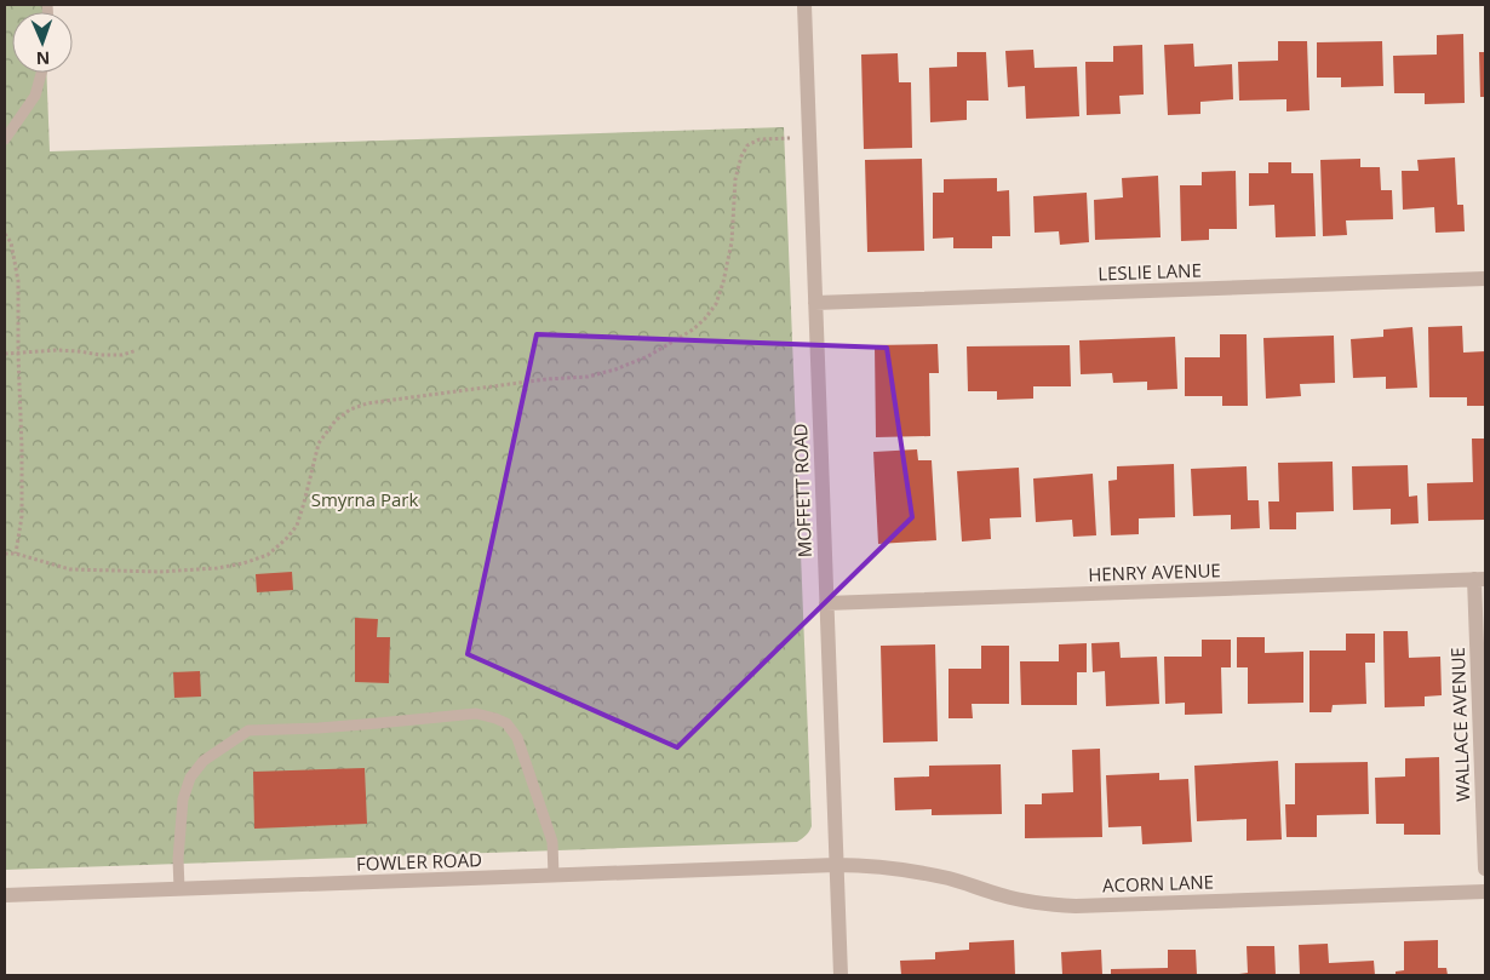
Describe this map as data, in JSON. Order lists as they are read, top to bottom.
{
  "streets": {
    "street": [
      "LESLIE LANE",
      "MOFFETT ROAD",
      "HENRY AVENUE",
      "WALLACE AVENUE",
      "FOWLER ROAD",
      "ACORN LANE"
    ]
  },
  "crossings": [
    ["LESLIE LANE", "MOFFETT ROAD"],
    ["MOFFETT ROAD", "HENRY AVENUE"],
    ["MOFFETT ROAD", "FOWLER ROAD"],
    ["MOFFETT ROAD", "ACORN LANE"],
    ["HENRY AVENUE", "WALLACE AVENUE"],
    ["FOWLER ROAD", "ACORN LANE"]
  ],
  "parks": ["Smyrna Park"],
  "north": "bottom"
}
